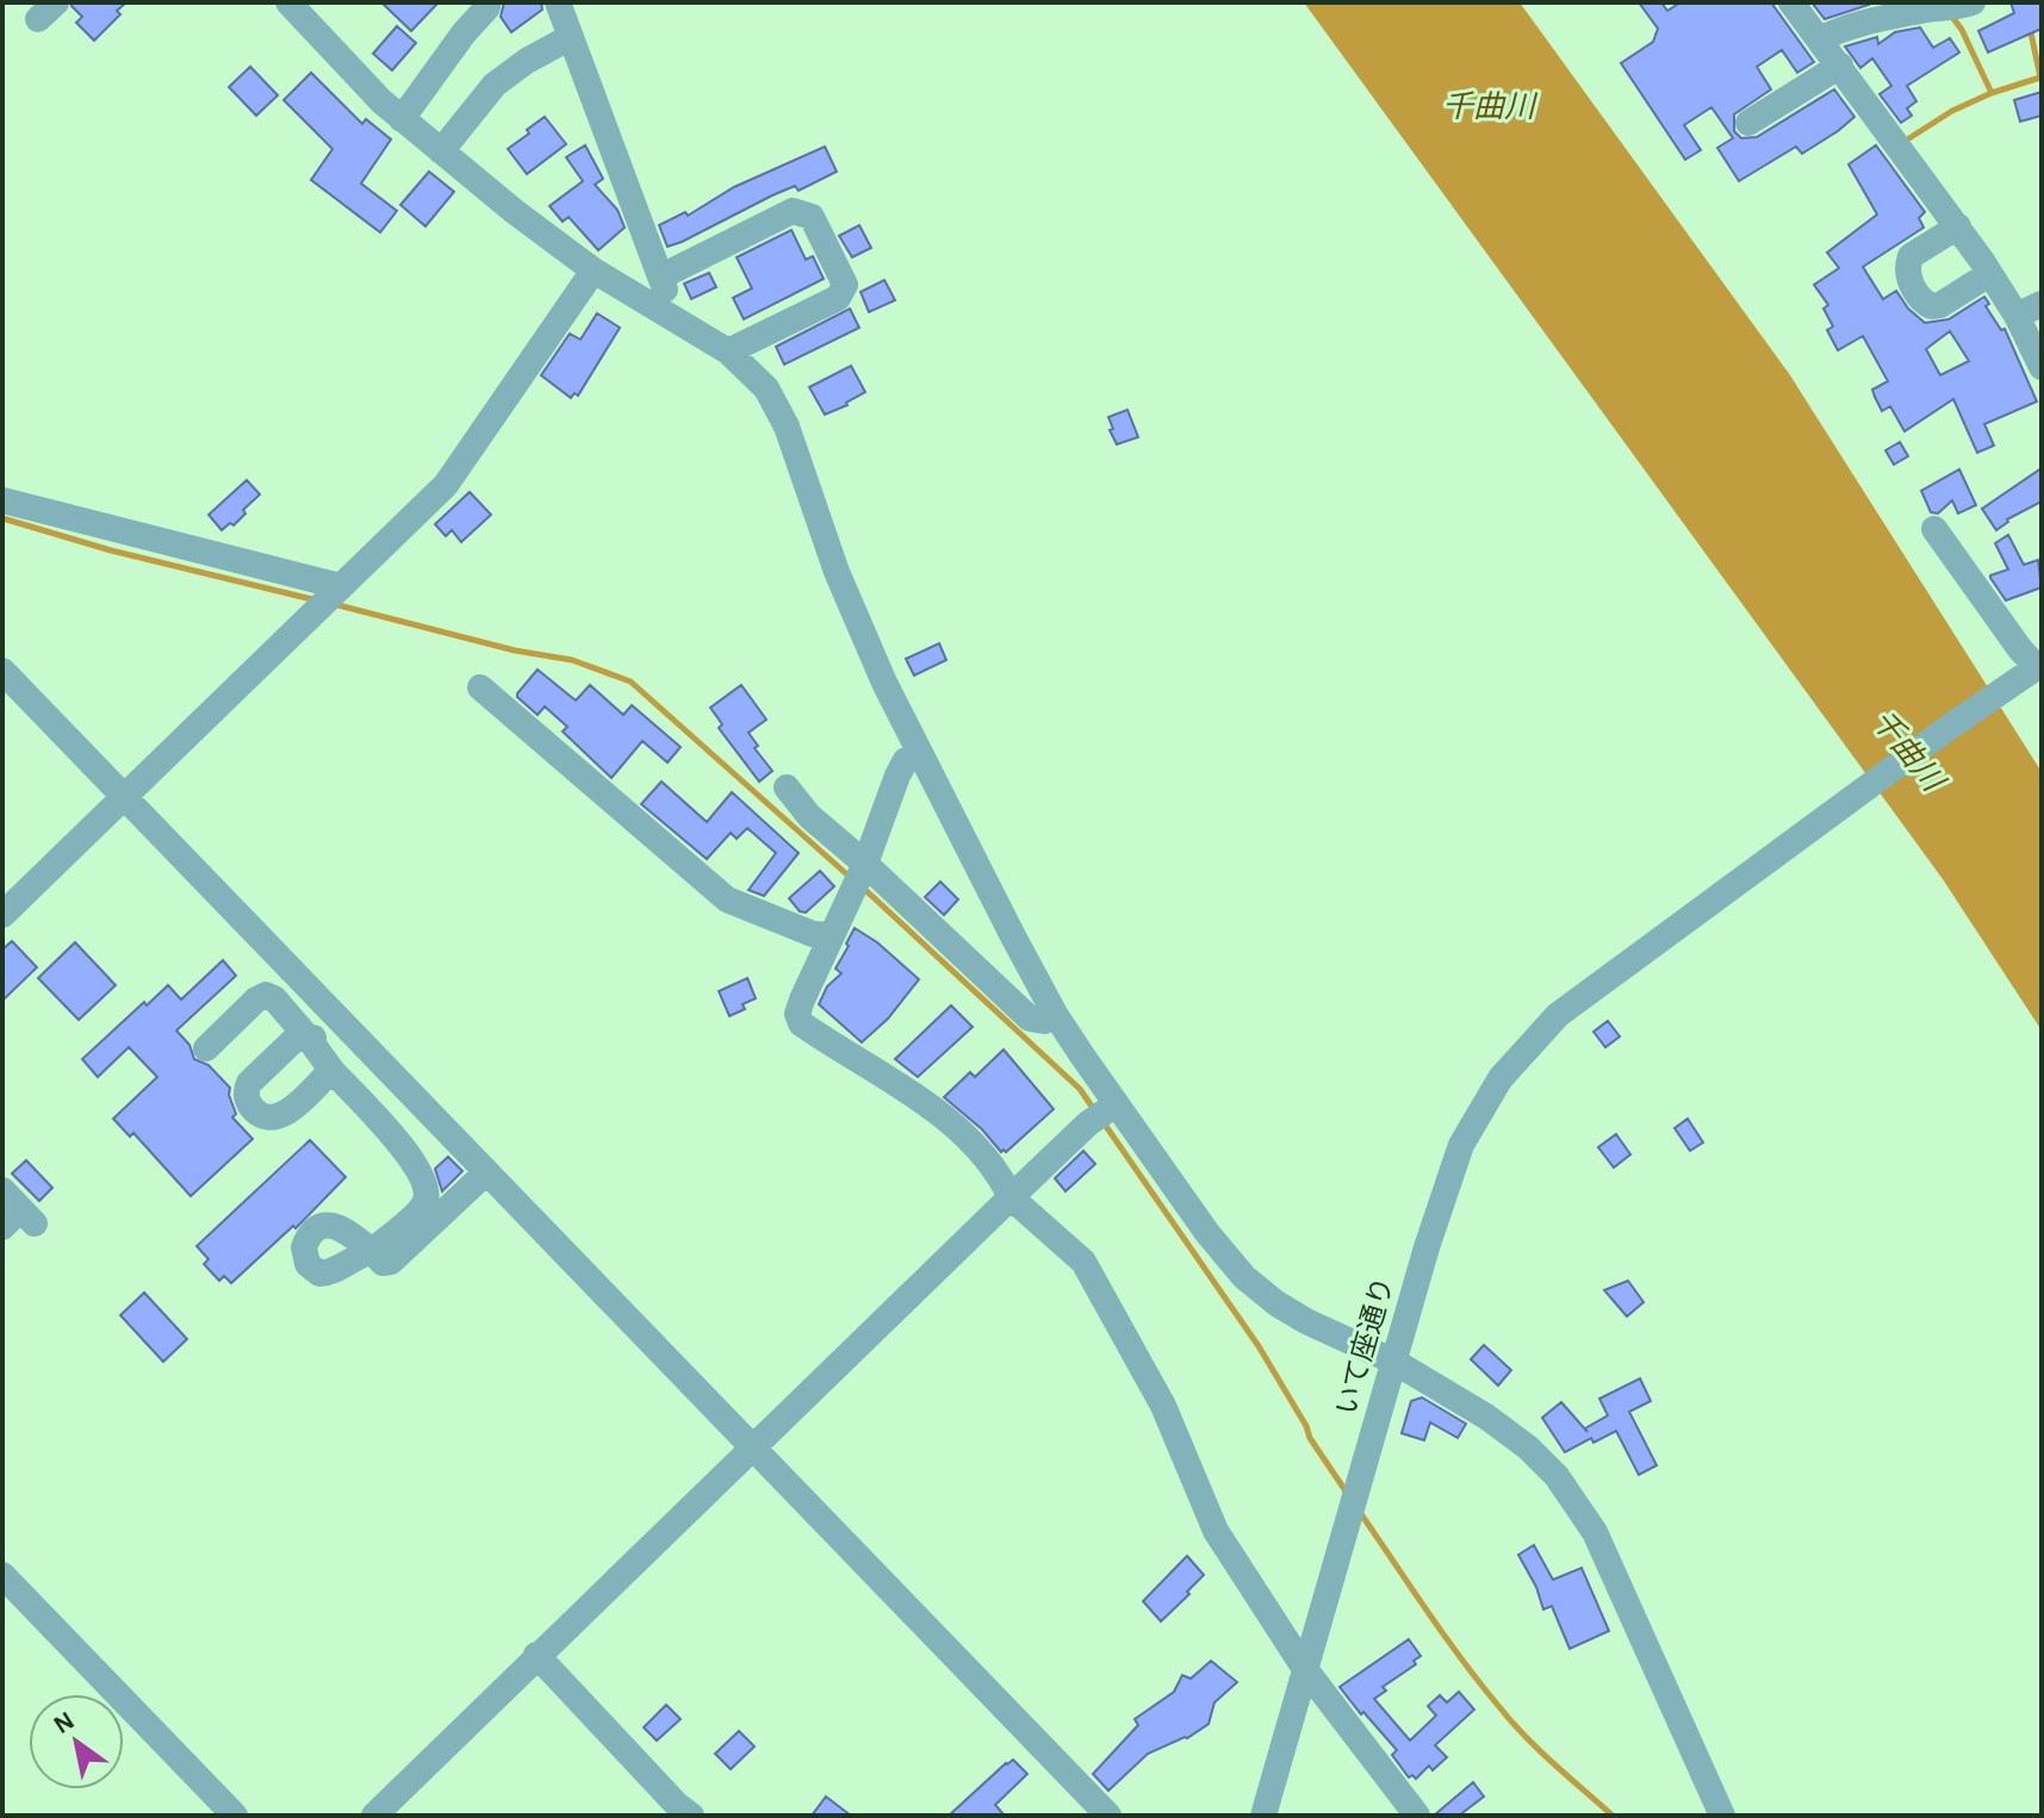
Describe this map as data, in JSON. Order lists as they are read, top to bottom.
{
  "streets": {
    "street": ["いて座通り"]
  },
  "water": ["千曲川"],
  "north": "top left"
}
